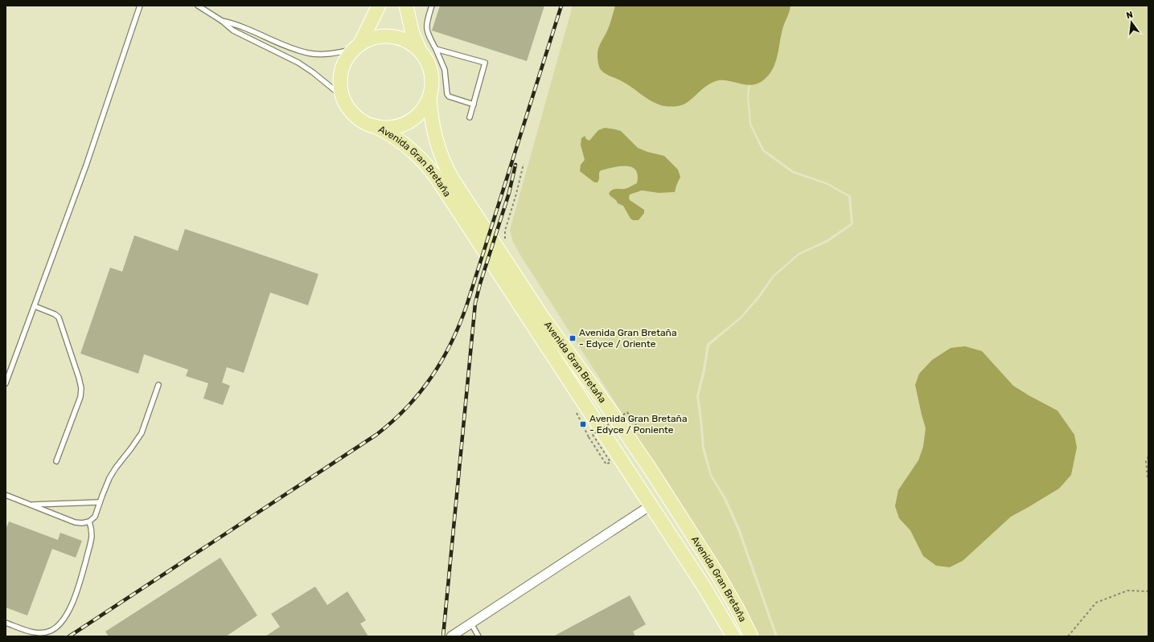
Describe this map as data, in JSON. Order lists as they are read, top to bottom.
{
  "streets": {
    "main road": ["Avenida Gran Bretaña"]
  },
  "places": {
    "transit": ["Avenida Gran Bretaña - Edyce / Oriente", "Avenida Gran Bretaña - Edyce / Poniente"]
  },
  "north": "top"
}
